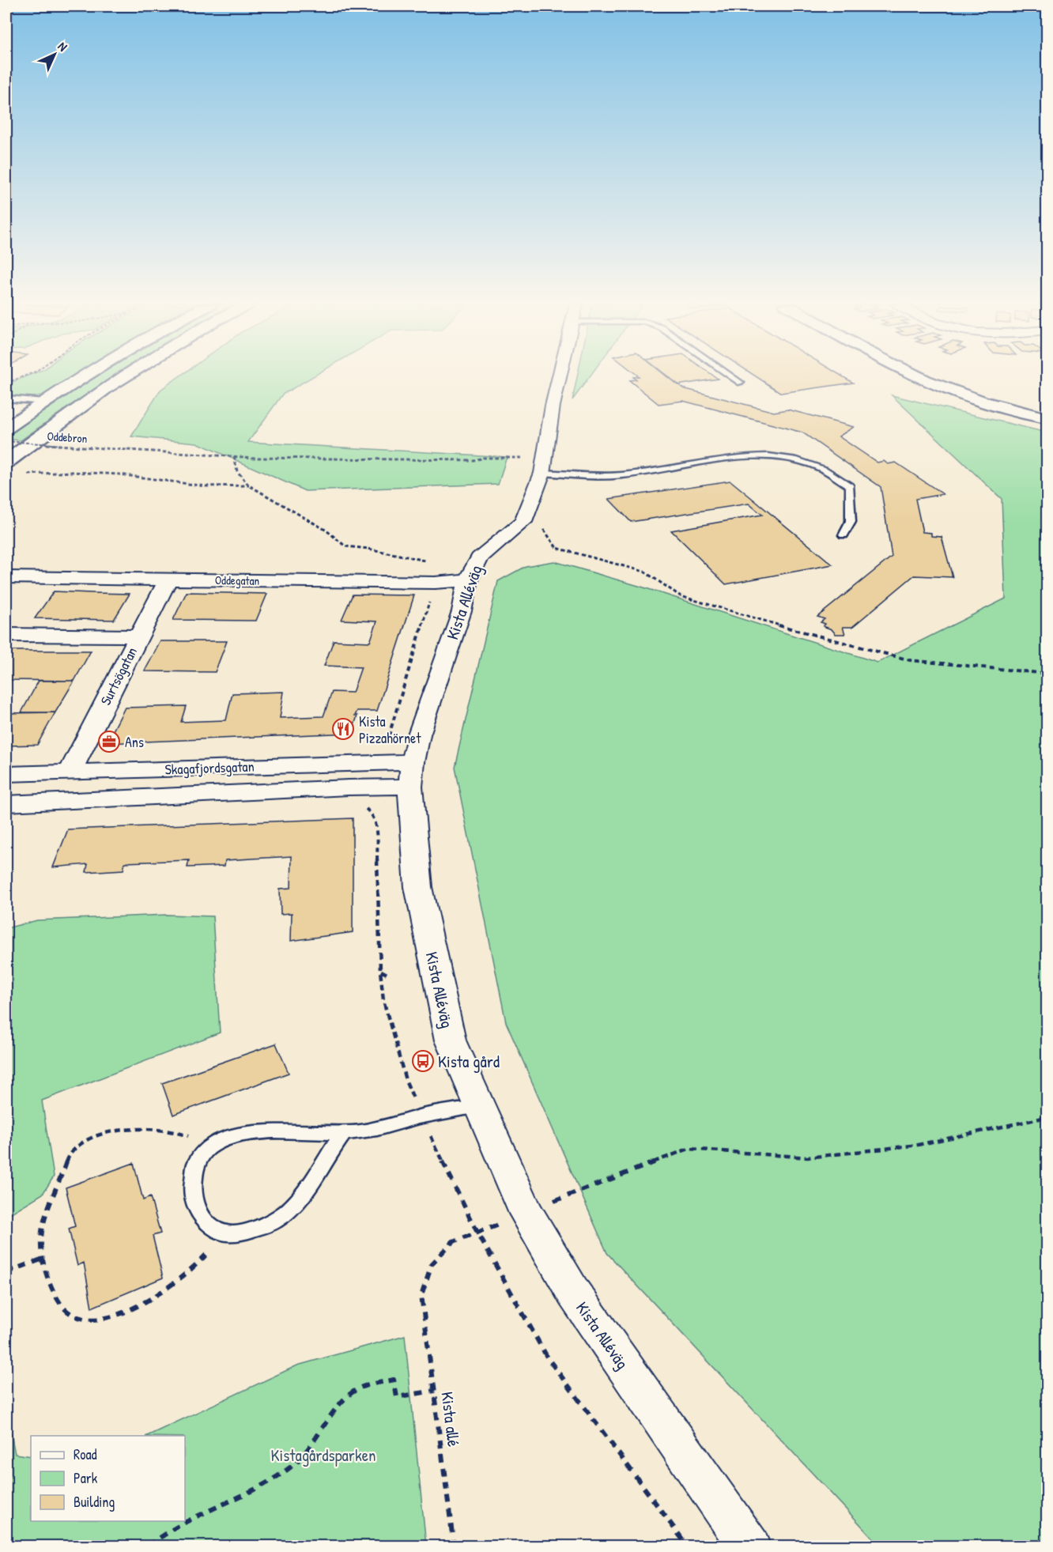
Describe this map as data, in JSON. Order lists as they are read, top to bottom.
{
  "streets": {
    "street": [
      "Oddegatan",
      "Kista Alléväg",
      "Surtsögatan",
      "Skagafjordsgatan"
    ],
    "path": ["Oddebron", "Kista allé"]
  },
  "crossings": [
    ["Oddebron", "Kista Alléväg"],
    ["Oddegatan", "Kista Alléväg"],
    ["Oddegatan", "Surtsögatan"],
    ["Kista Alléväg", "Skagafjordsgatan"],
    ["Surtsögatan", "Skagafjordsgatan"]
  ],
  "parks": ["Kistagårdsparken"],
  "places": {
    "restaurant": ["Kista Pizzahörnet"],
    "office": ["Ans"],
    "bus stop": ["Kista gård"]
  },
  "legend": ["Road", "Park", "Building"],
  "north": "top right"
}
